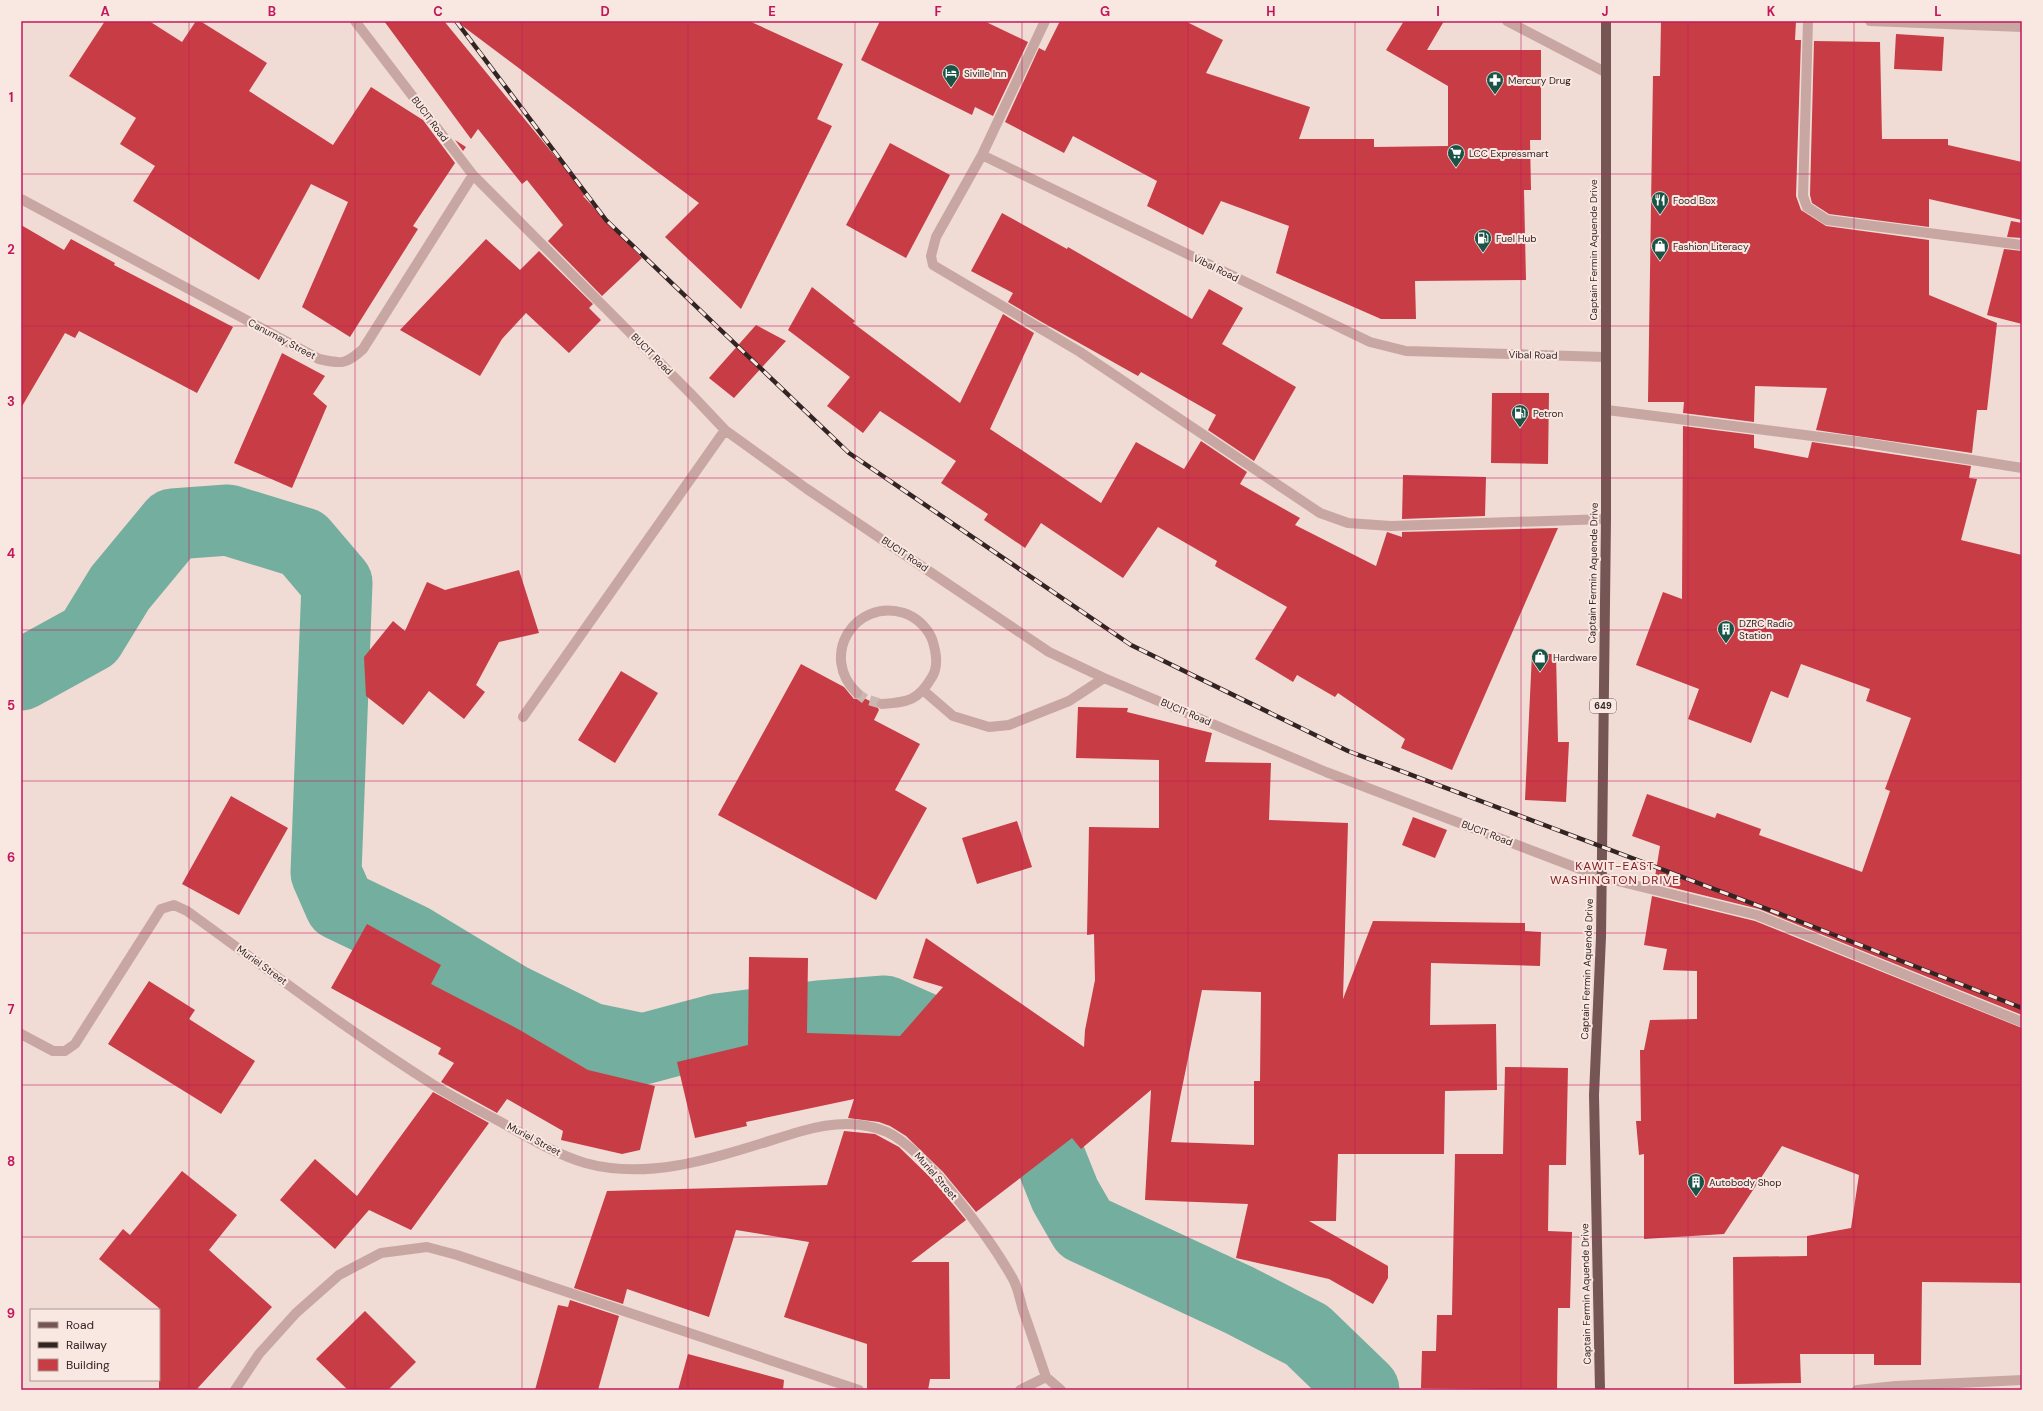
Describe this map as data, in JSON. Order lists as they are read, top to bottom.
{
  "streets": {
    "main road": ["Captain Fermin Aquende Drive", "649"],
    "street": [
      "BUCIT Road",
      "Vibal Road",
      "Canumay Street",
      "Muriel Street"
    ]
  },
  "crossings": [
    ["BUCIT Road", "Captain Fermin Aquende Drive"],
    ["BUCIT Road", "Canumay Street"],
    ["Captain Fermin Aquende Drive", "Vibal Road"]
  ],
  "districts": ["KAWIT-EAST WASHINGTON DRIVE"],
  "places": {
    "hotel": ["Siville Inn"],
    "pharmacy": ["Mercury Drug"],
    "supermarket": ["LCC Expressmart"],
    "restaurant": ["Food Box"],
    "fuel station": ["Fuel Hub", "Petron"],
    "shop": ["Fashion Literacy", "Hardware"],
    "building": ["DZRC Radio Station", "Autobody Shop"]
  },
  "legend": ["Road", "Railway", "Building"],
  "grid": {
    "columns": [
      "A",
      "B",
      "C",
      "D",
      "E",
      "F",
      "G",
      "H",
      "I",
      "J",
      "K",
      "L"
    ],
    "rows": [
      "1",
      "2",
      "3",
      "4",
      "5",
      "6",
      "7",
      "8",
      "9"
    ]
  }
}
